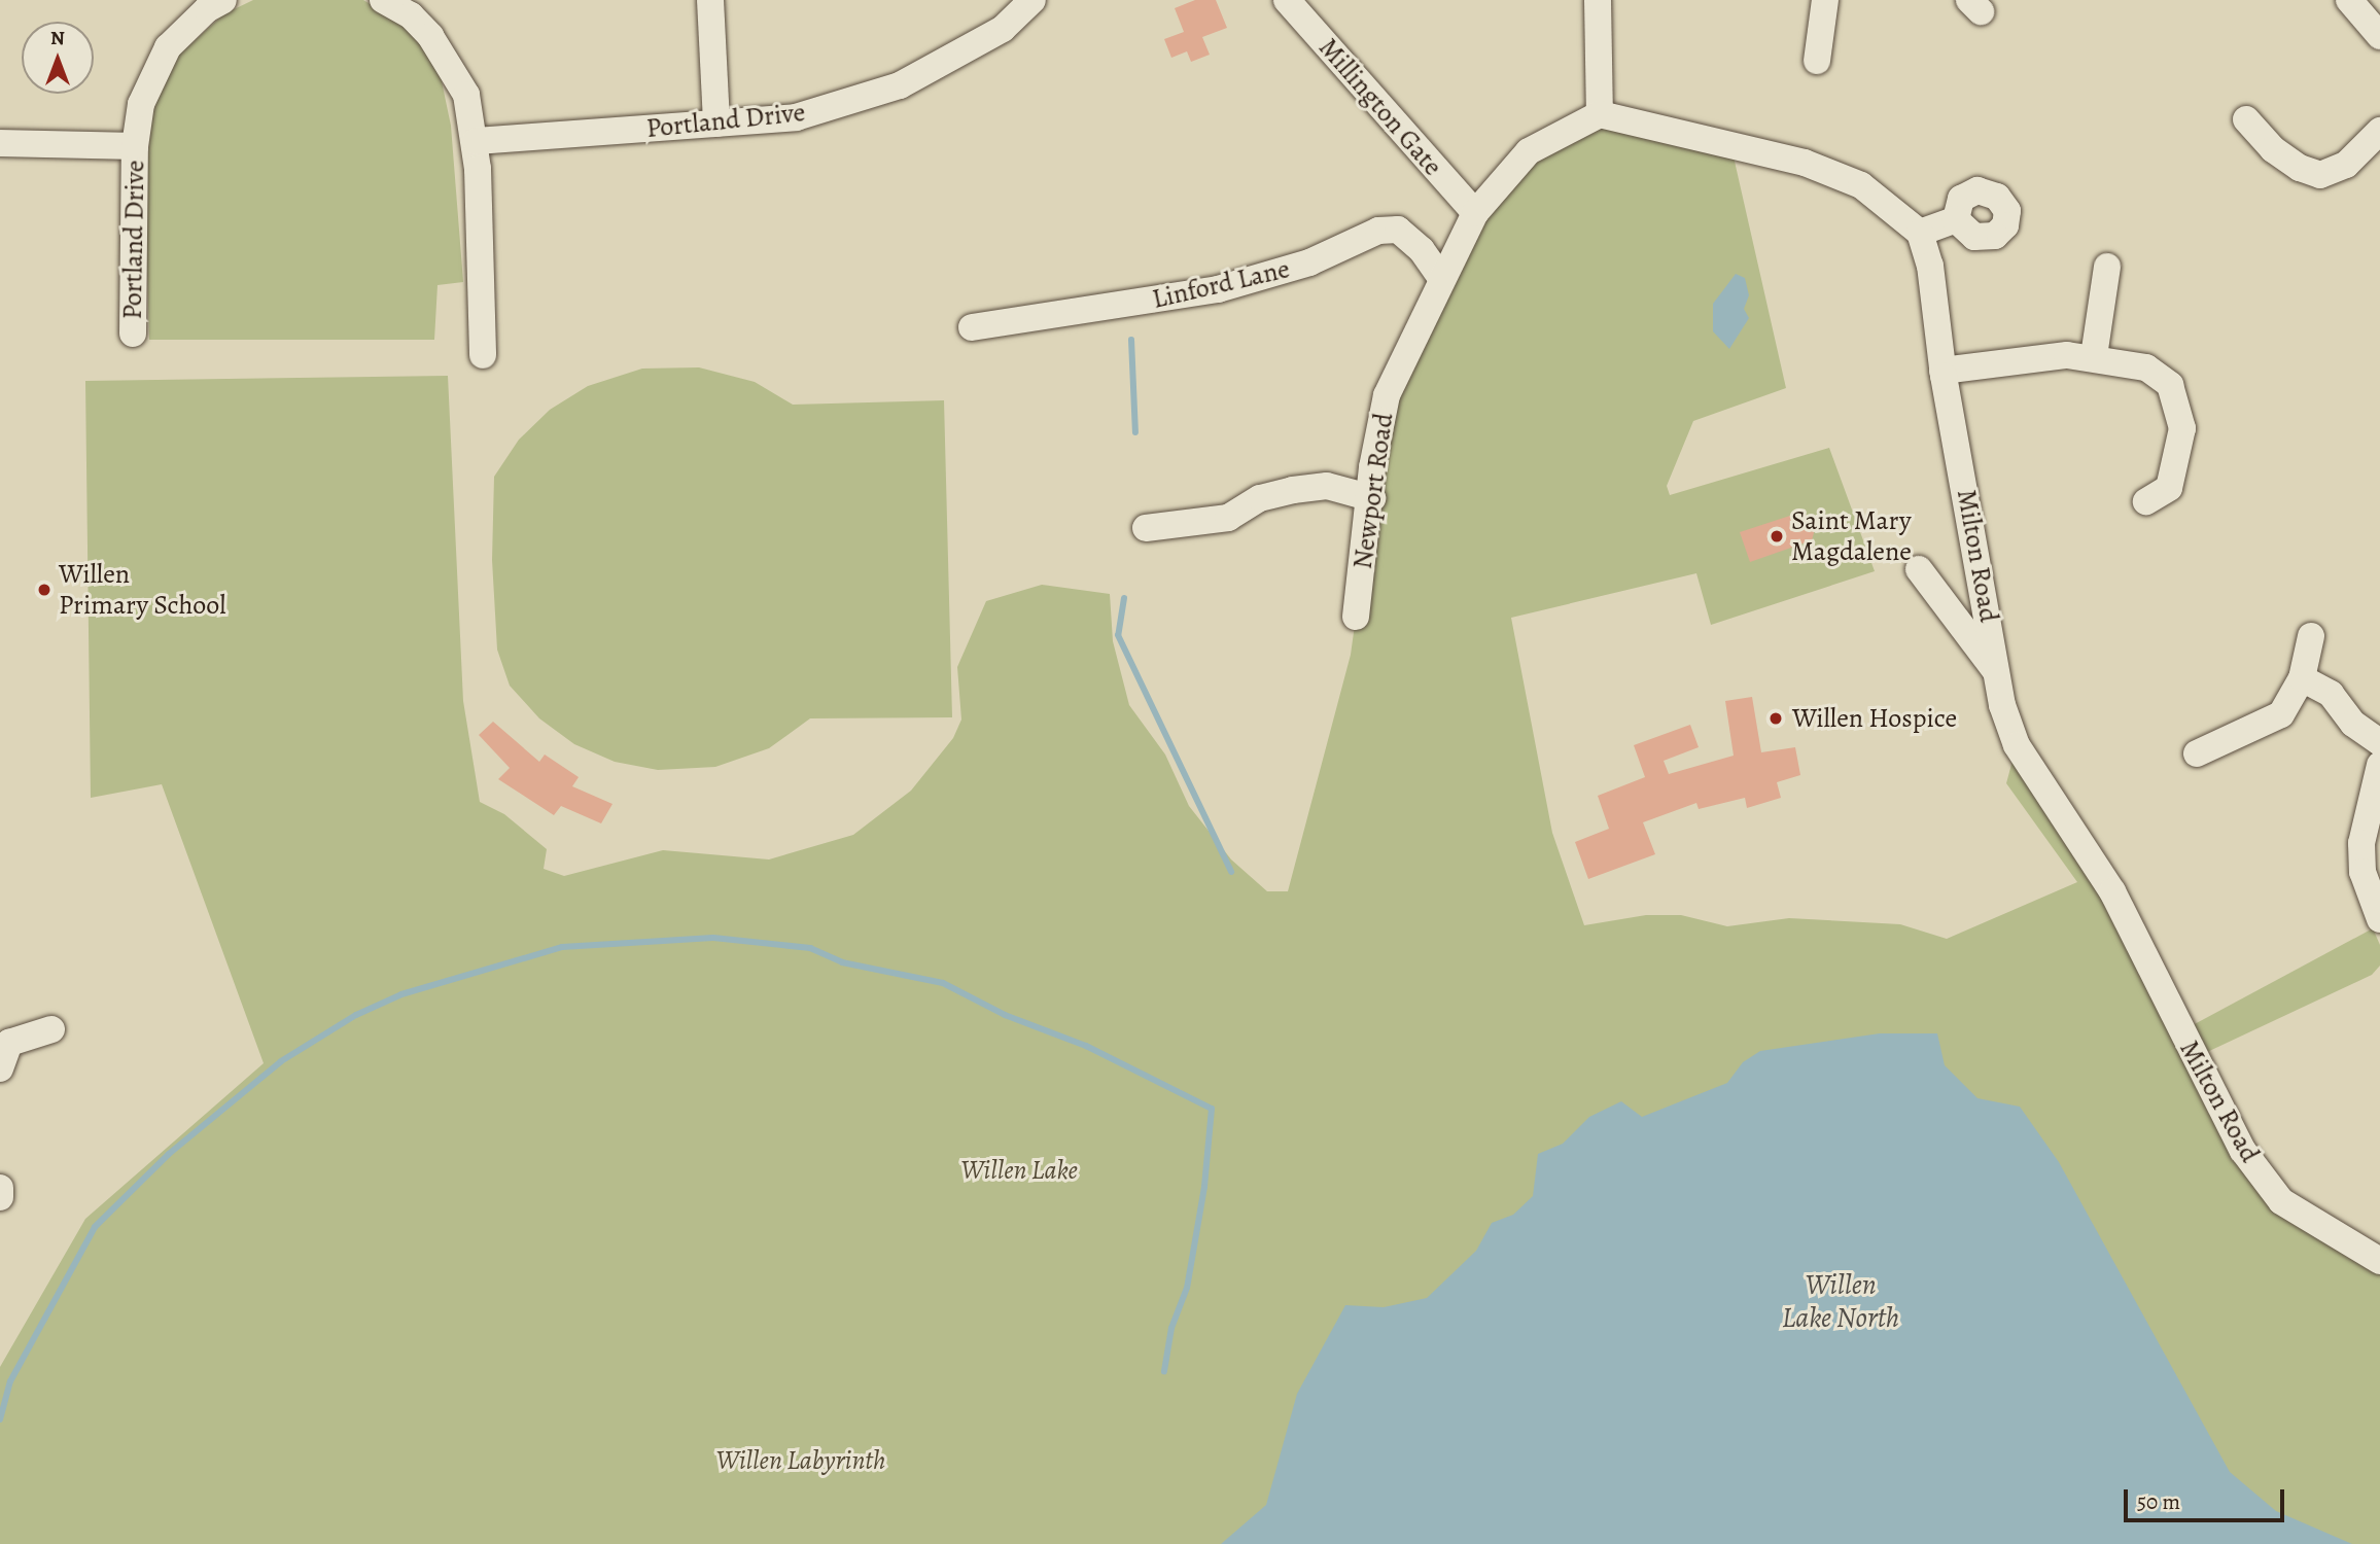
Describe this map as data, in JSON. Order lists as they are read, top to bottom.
{
  "streets": {
    "street": [
      "Millington Gate",
      "Portland Drive",
      "Linford Lane",
      "Newport Road",
      "Milton Road"
    ]
  },
  "crossings": [
    ["Millington Gate", "Newport Road"],
    ["Linford Lane", "Newport Road"]
  ],
  "water": ["Willen Lake North"],
  "parks": ["Willen Lake", "Willen Labyrinth"],
  "places": ["Saint Mary Magdalene", "Willen Primary School", "Willen Hospice"],
  "scale_bar": "50 m",
  "north": "top"
}
